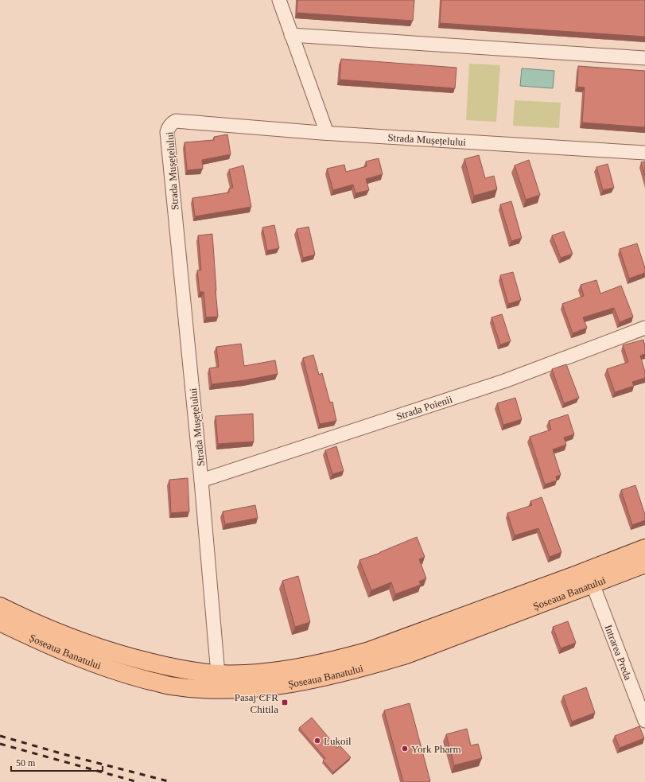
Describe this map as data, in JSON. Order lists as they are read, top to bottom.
{
  "streets": {
    "main road": ["Șoseaua Banatului"],
    "street": ["Strada Mușețelului", "Strada Poienii", "Intrarea Preda"]
  },
  "crossings": [
    ["Strada Mușețelului", "Strada Poienii"],
    ["Strada Mușețelului", "Șoseaua Banatului"],
    ["Șoseaua Banatului", "Intrarea Preda"]
  ],
  "places": {
    "transit": ["Pasaj CFR Chitila"],
    "other": ["Lukoil", "York Pharm"]
  },
  "scale_bar": "50 m"
}
